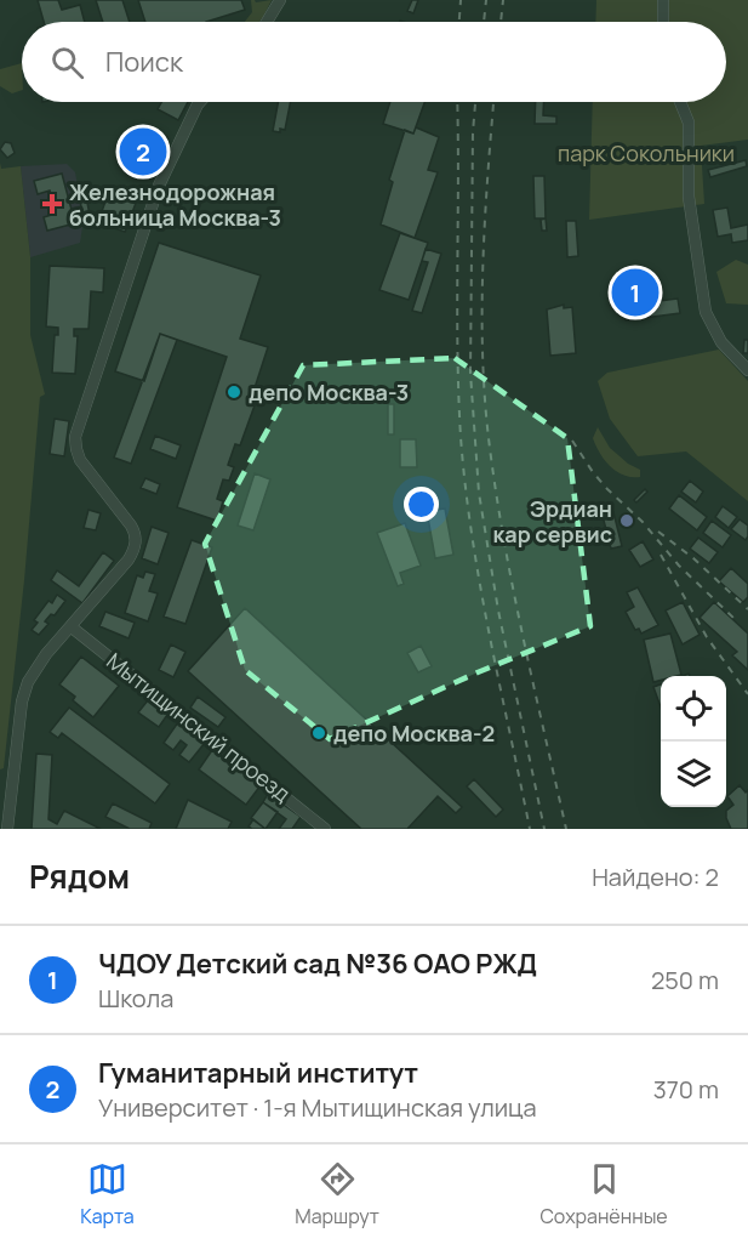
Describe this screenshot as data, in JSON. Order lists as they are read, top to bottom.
{
  "streets": {
    "street": ["Мытищинский проезд"]
  },
  "parks": ["парк Сокольники"],
  "places": {
    "health": ["Железнодорожная больница Москва-3"],
    "other": ["депо Москва-3", "Эрдиан кар сервис", "депо Москва-2"]
  },
  "page": {
    "search": "Поиск",
    "pins": ["2", "1"],
    "heading": ["Рядом", "Найдено: 2"],
    "list": [
      {
        "mark": "1",
        "name": "ЧДОУ Детский сад №36 ОАО РЖД",
        "note": "Школа",
        "value": "250 m"
      },
      {
        "mark": "2",
        "name": "Гуманитарный институт",
        "note": "Университет · 1-я Мытищинская улица",
        "value": "370 m"
      }
    ],
    "nav": ["Карта", "Маршрут", "Сохранённые"]
  }
}
